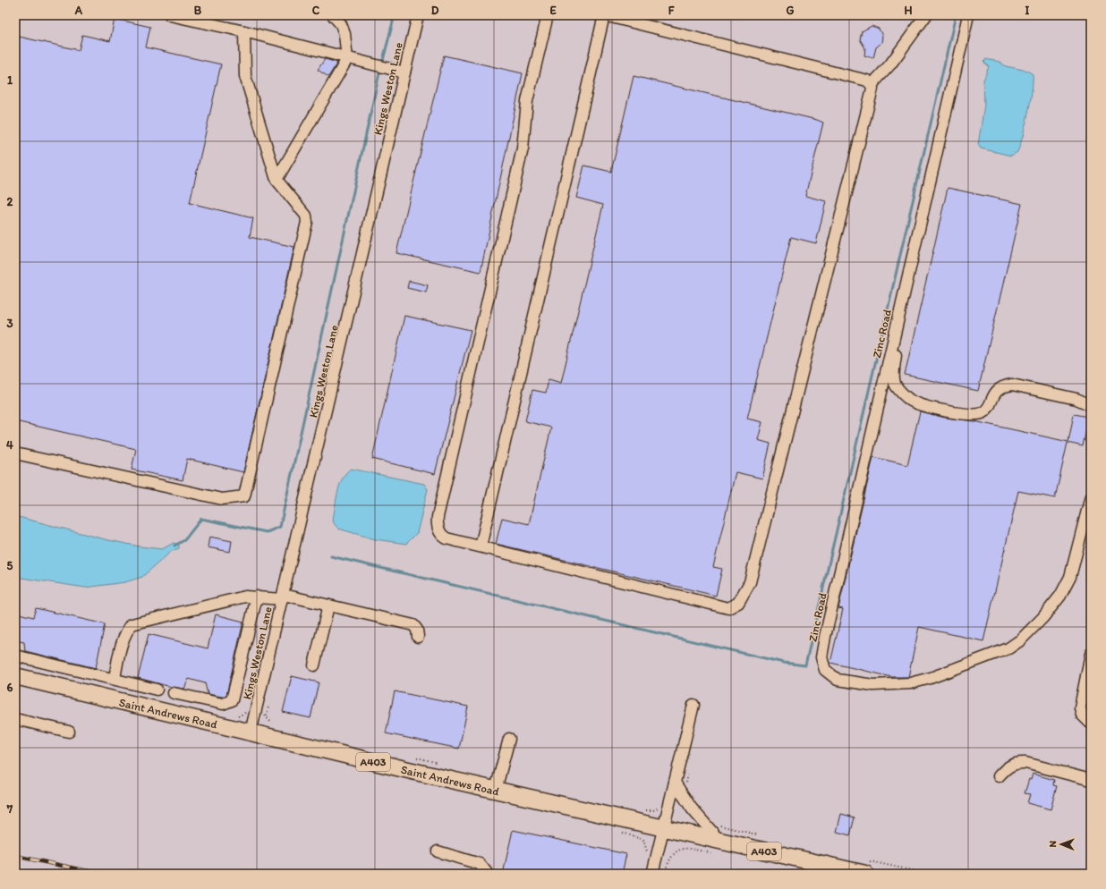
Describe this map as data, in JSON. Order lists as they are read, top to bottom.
{
  "streets": {
    "highway": ["Saint Andrews Road", "A403"],
    "street": ["Kings Weston Lane", "Zinc Road"]
  },
  "crossings": [
    ["Kings Weston Lane", "Saint Andrews Road"]
  ],
  "north": "left",
  "grid": {
    "columns": [
      "A",
      "B",
      "C",
      "D",
      "E",
      "F",
      "G",
      "H",
      "I"
    ],
    "rows": [
      "1",
      "2",
      "3",
      "4",
      "5",
      "6",
      "7"
    ]
  }
}
